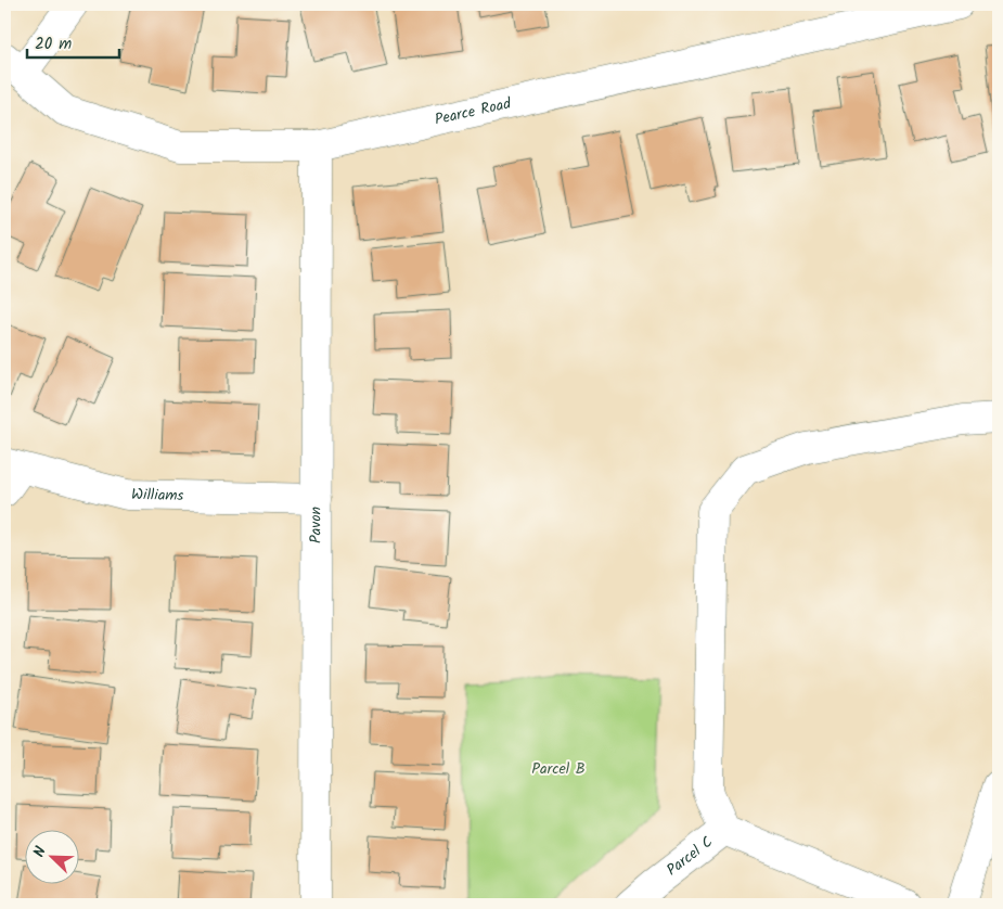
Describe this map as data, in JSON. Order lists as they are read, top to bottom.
{
  "streets": {
    "street": [
      "Pearce Road",
      "Williams",
      "Pavon",
      "Parcel C"
    ]
  },
  "crossings": [
    ["Pearce Road", "Pavon"],
    ["Williams", "Pavon"]
  ],
  "parks": ["Parcel B"],
  "scale_bar": "20 m",
  "north": "top left"
}
